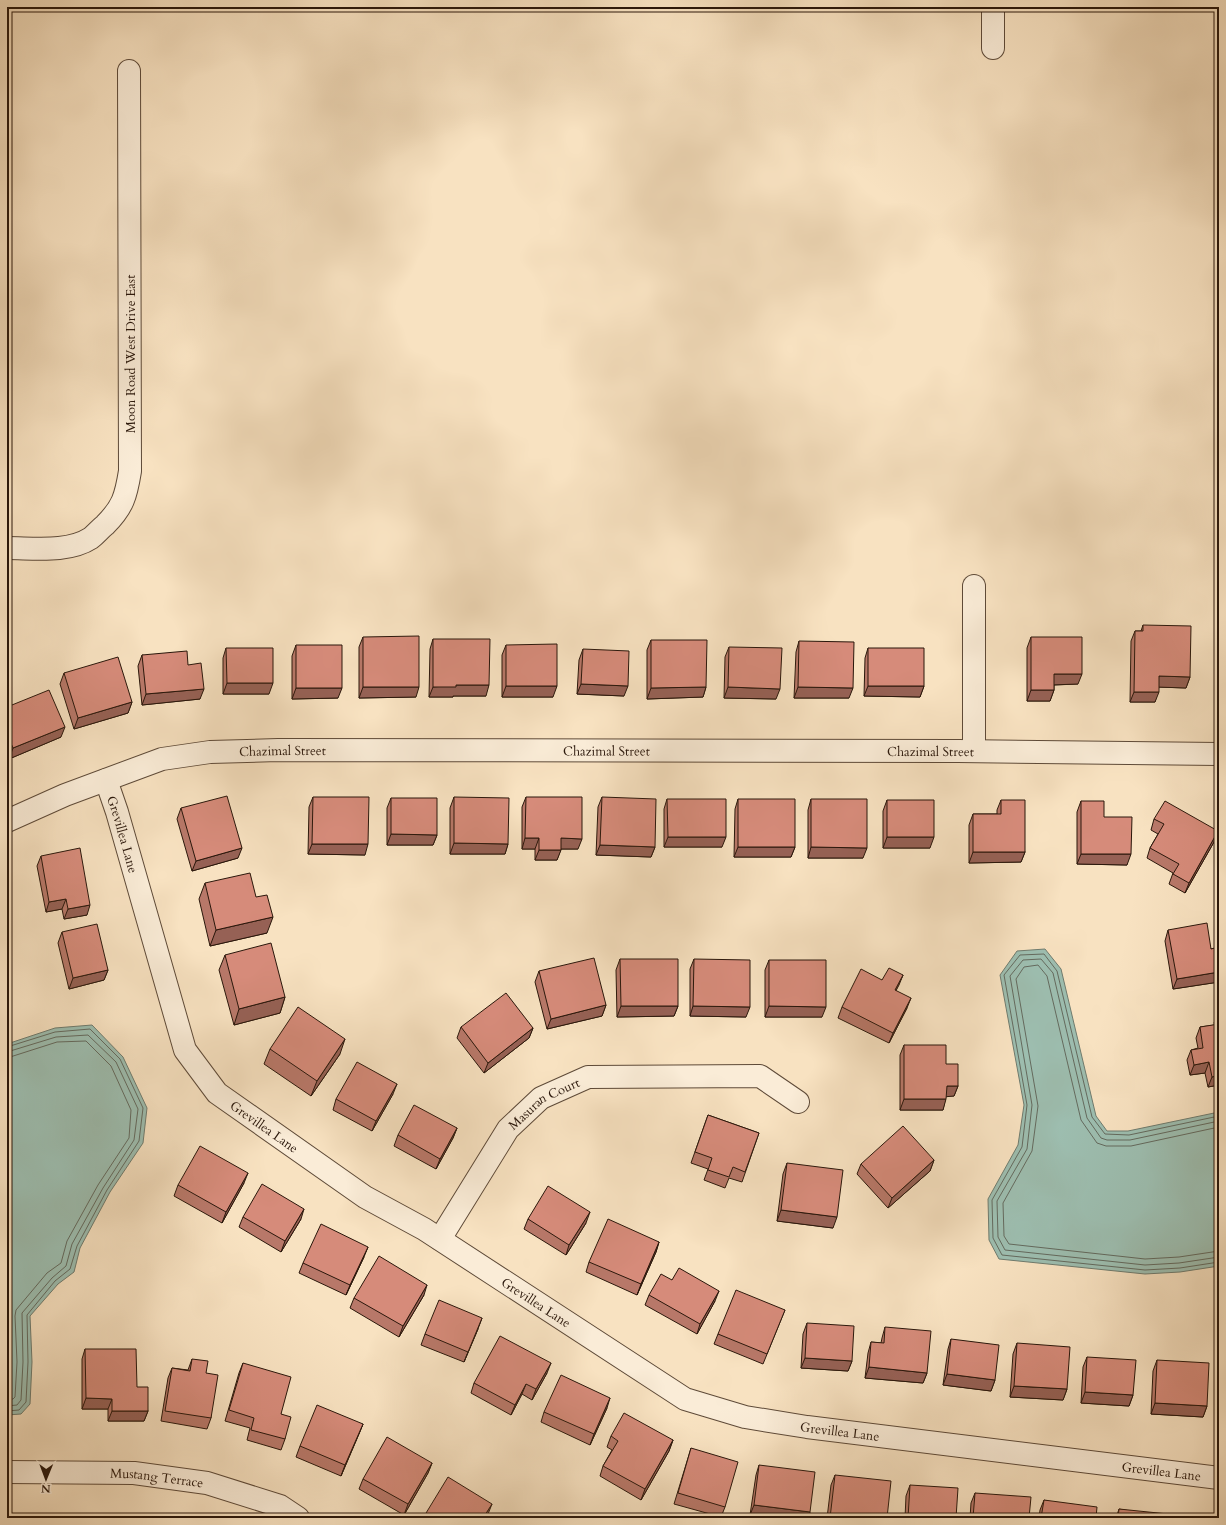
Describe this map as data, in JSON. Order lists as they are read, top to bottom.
{
  "streets": {
    "street": [
      "Moon Road West Drive East",
      "Chazimal Street",
      "Grevillea Lane",
      "Masuran Court",
      "Mustang Terrace"
    ]
  },
  "crossings": [
    ["Chazimal Street", "Grevillea Lane"],
    ["Grevillea Lane", "Masuran Court"]
  ],
  "north": "bottom"
}
